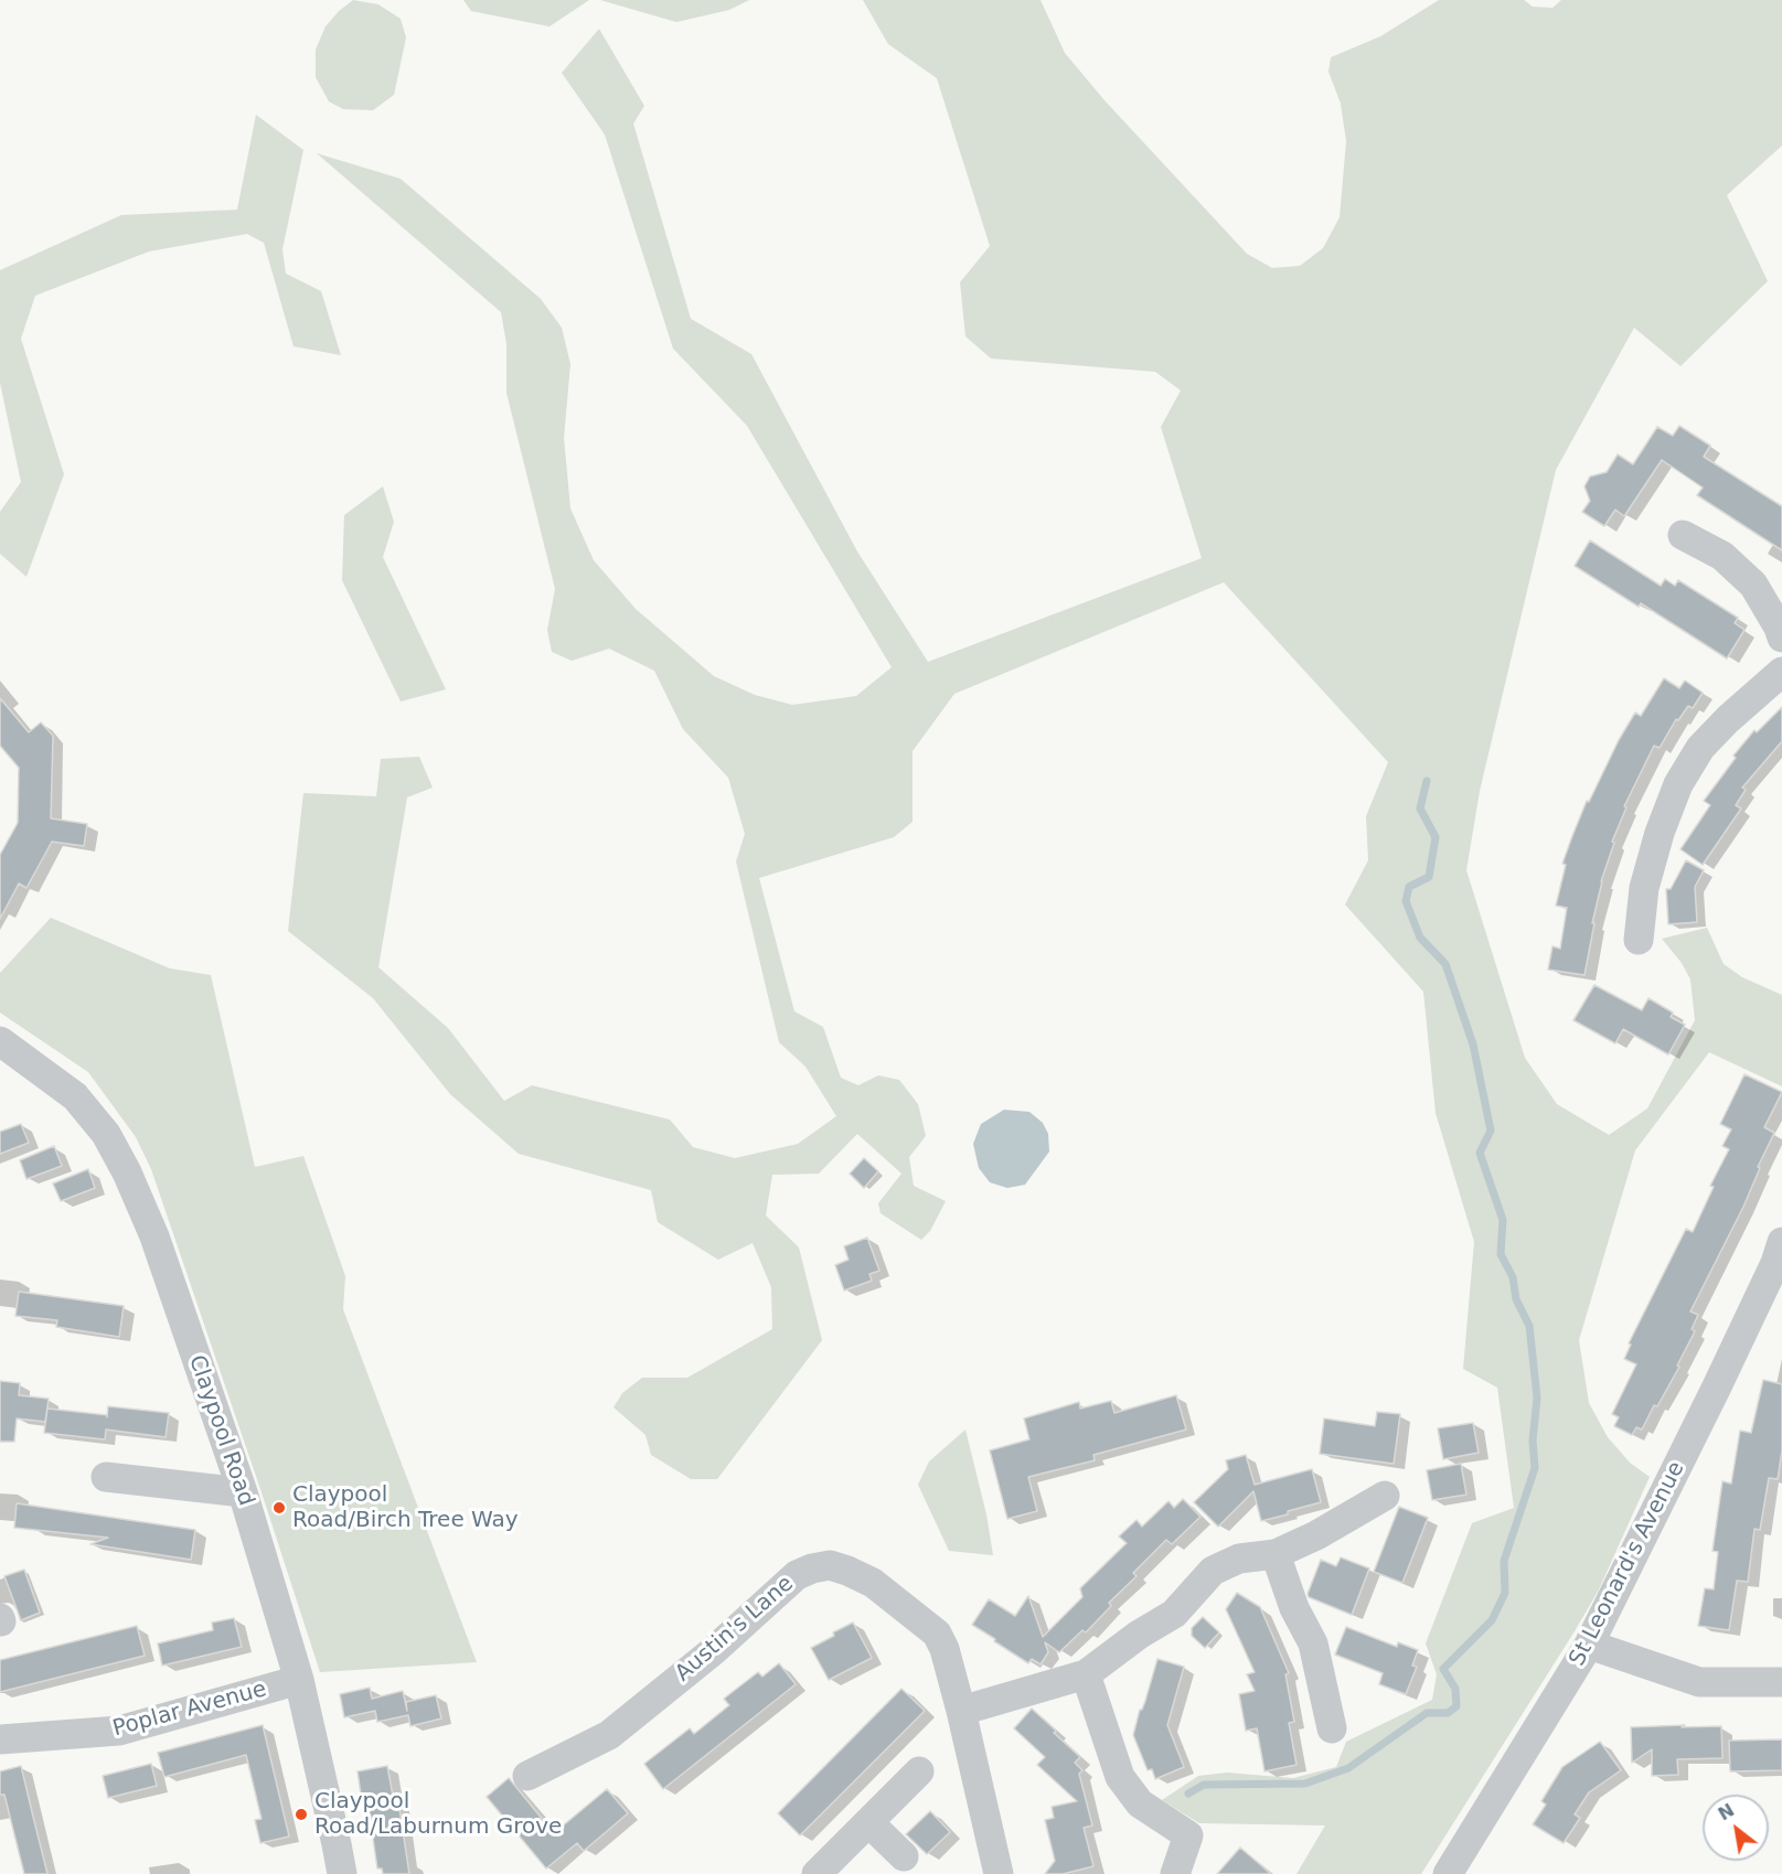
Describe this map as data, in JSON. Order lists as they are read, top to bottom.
{
  "streets": {
    "street": [
      "Claypool Road",
      "St Leonard's Avenue",
      "Austin's Lane",
      "Poplar Avenue"
    ]
  },
  "crossings": [
    ["Claypool Road", "Poplar Avenue"]
  ],
  "places": ["Claypool Road/Birch Tree Way", "Claypool Road/Laburnum Grove"],
  "north": "top left"
}
